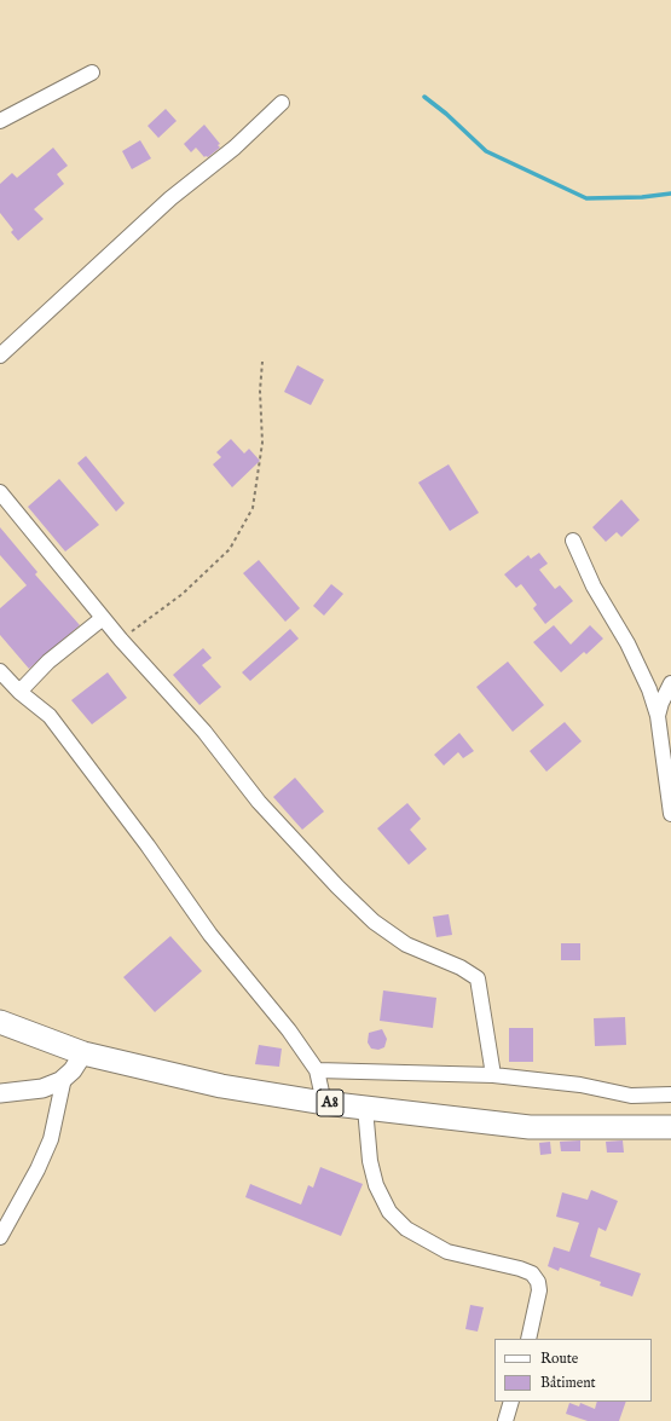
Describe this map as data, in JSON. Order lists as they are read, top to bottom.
{
  "streets": {
    "main road": ["A8"]
  },
  "legend": ["Route", "Bâtiment"]
}
